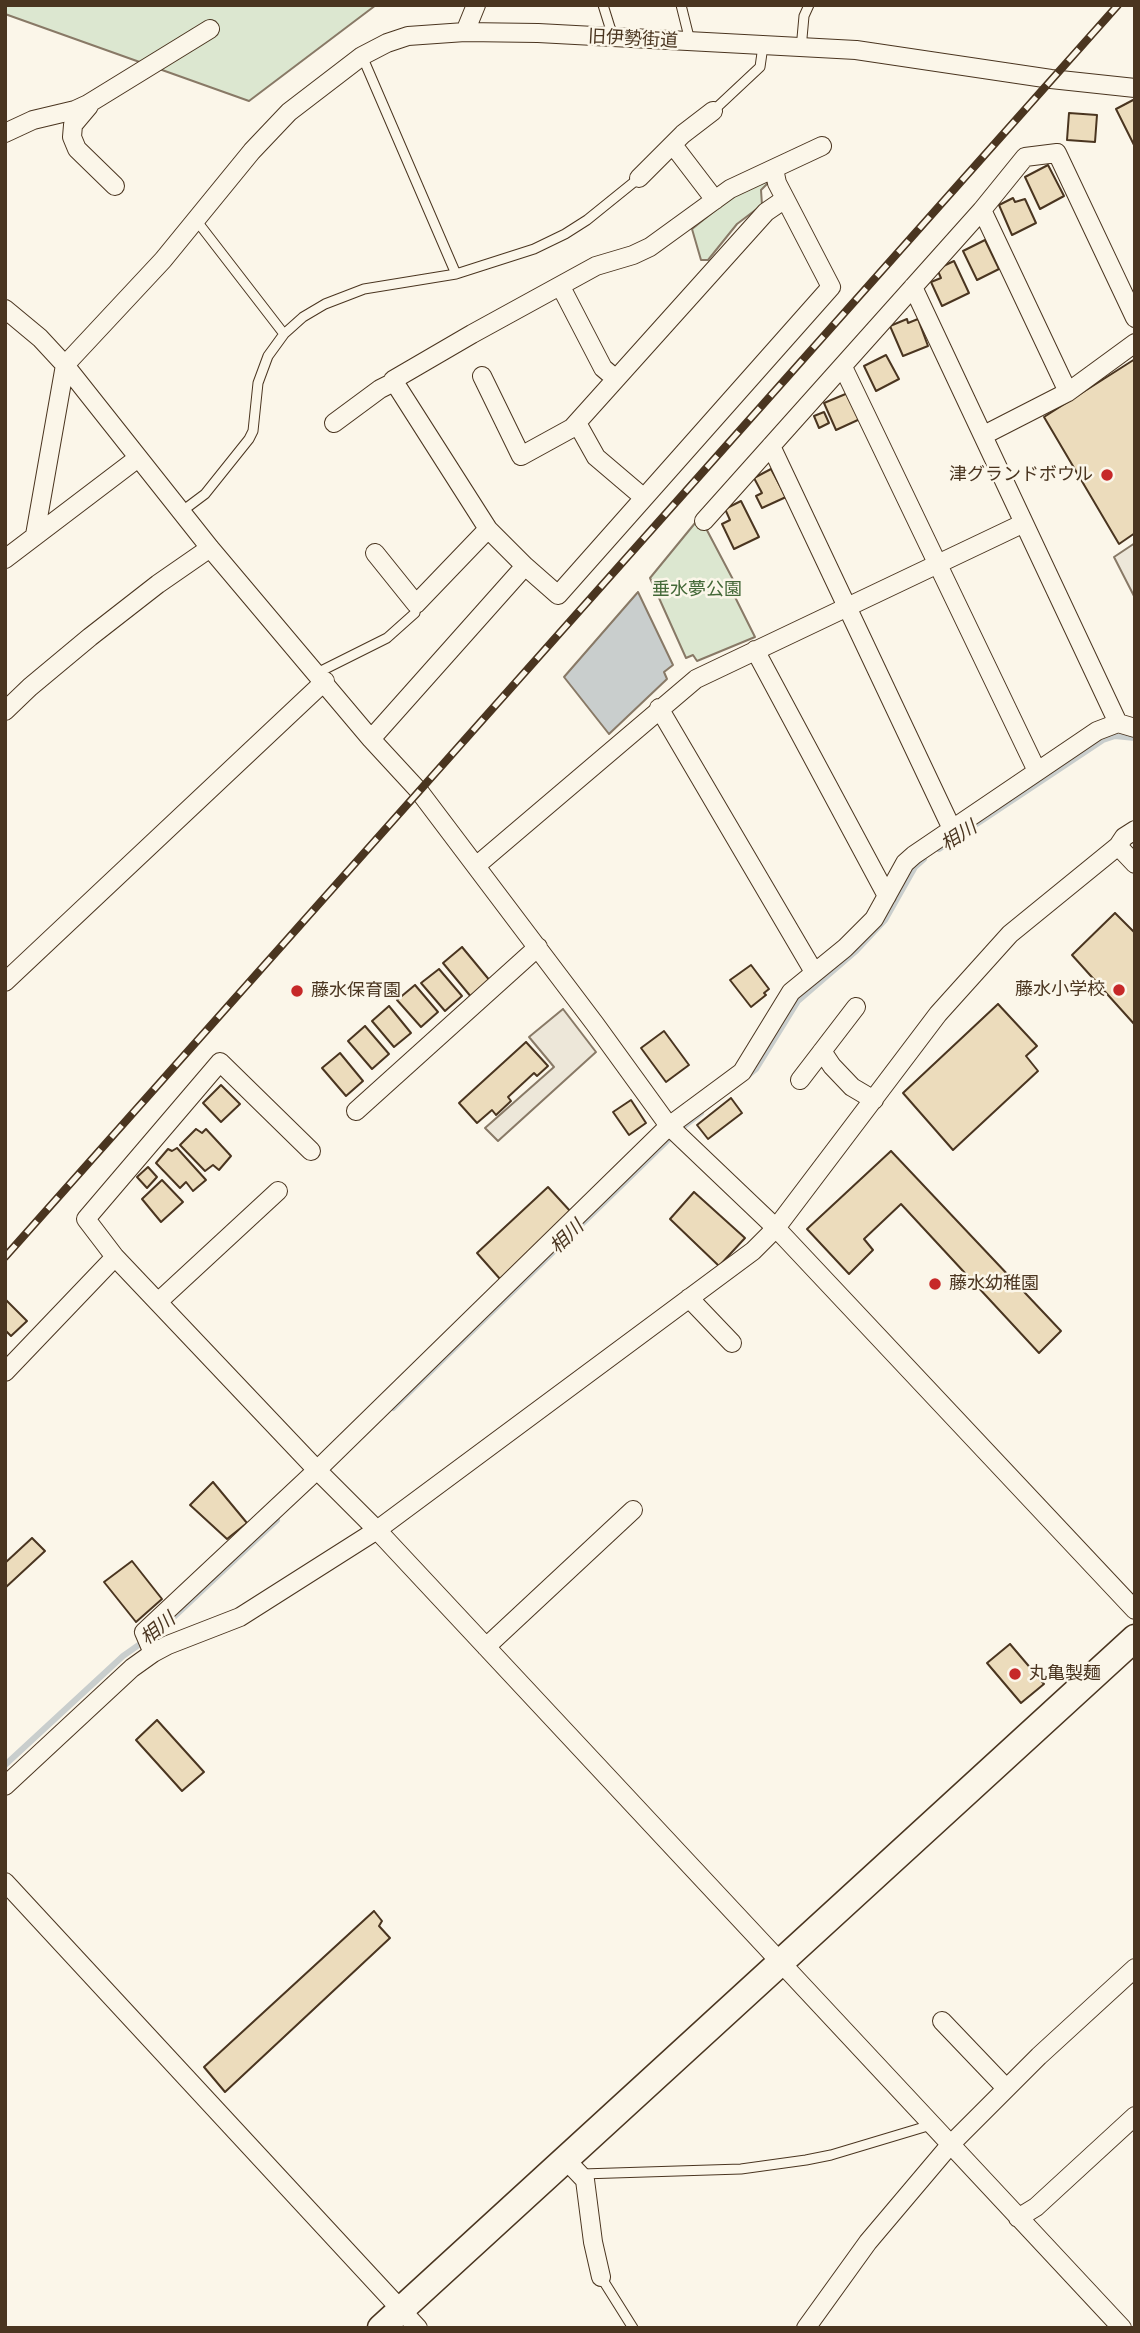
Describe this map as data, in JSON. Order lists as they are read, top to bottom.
{
  "streets": {
    "street": ["旧伊勢街道"]
  },
  "water": ["相川"],
  "parks": ["垂水夢公園"],
  "places": [
    "津グランドボウル",
    "藤水小学校",
    "藤水保育園",
    "藤水幼稚園",
    "丸亀製麺"
  ]
}
